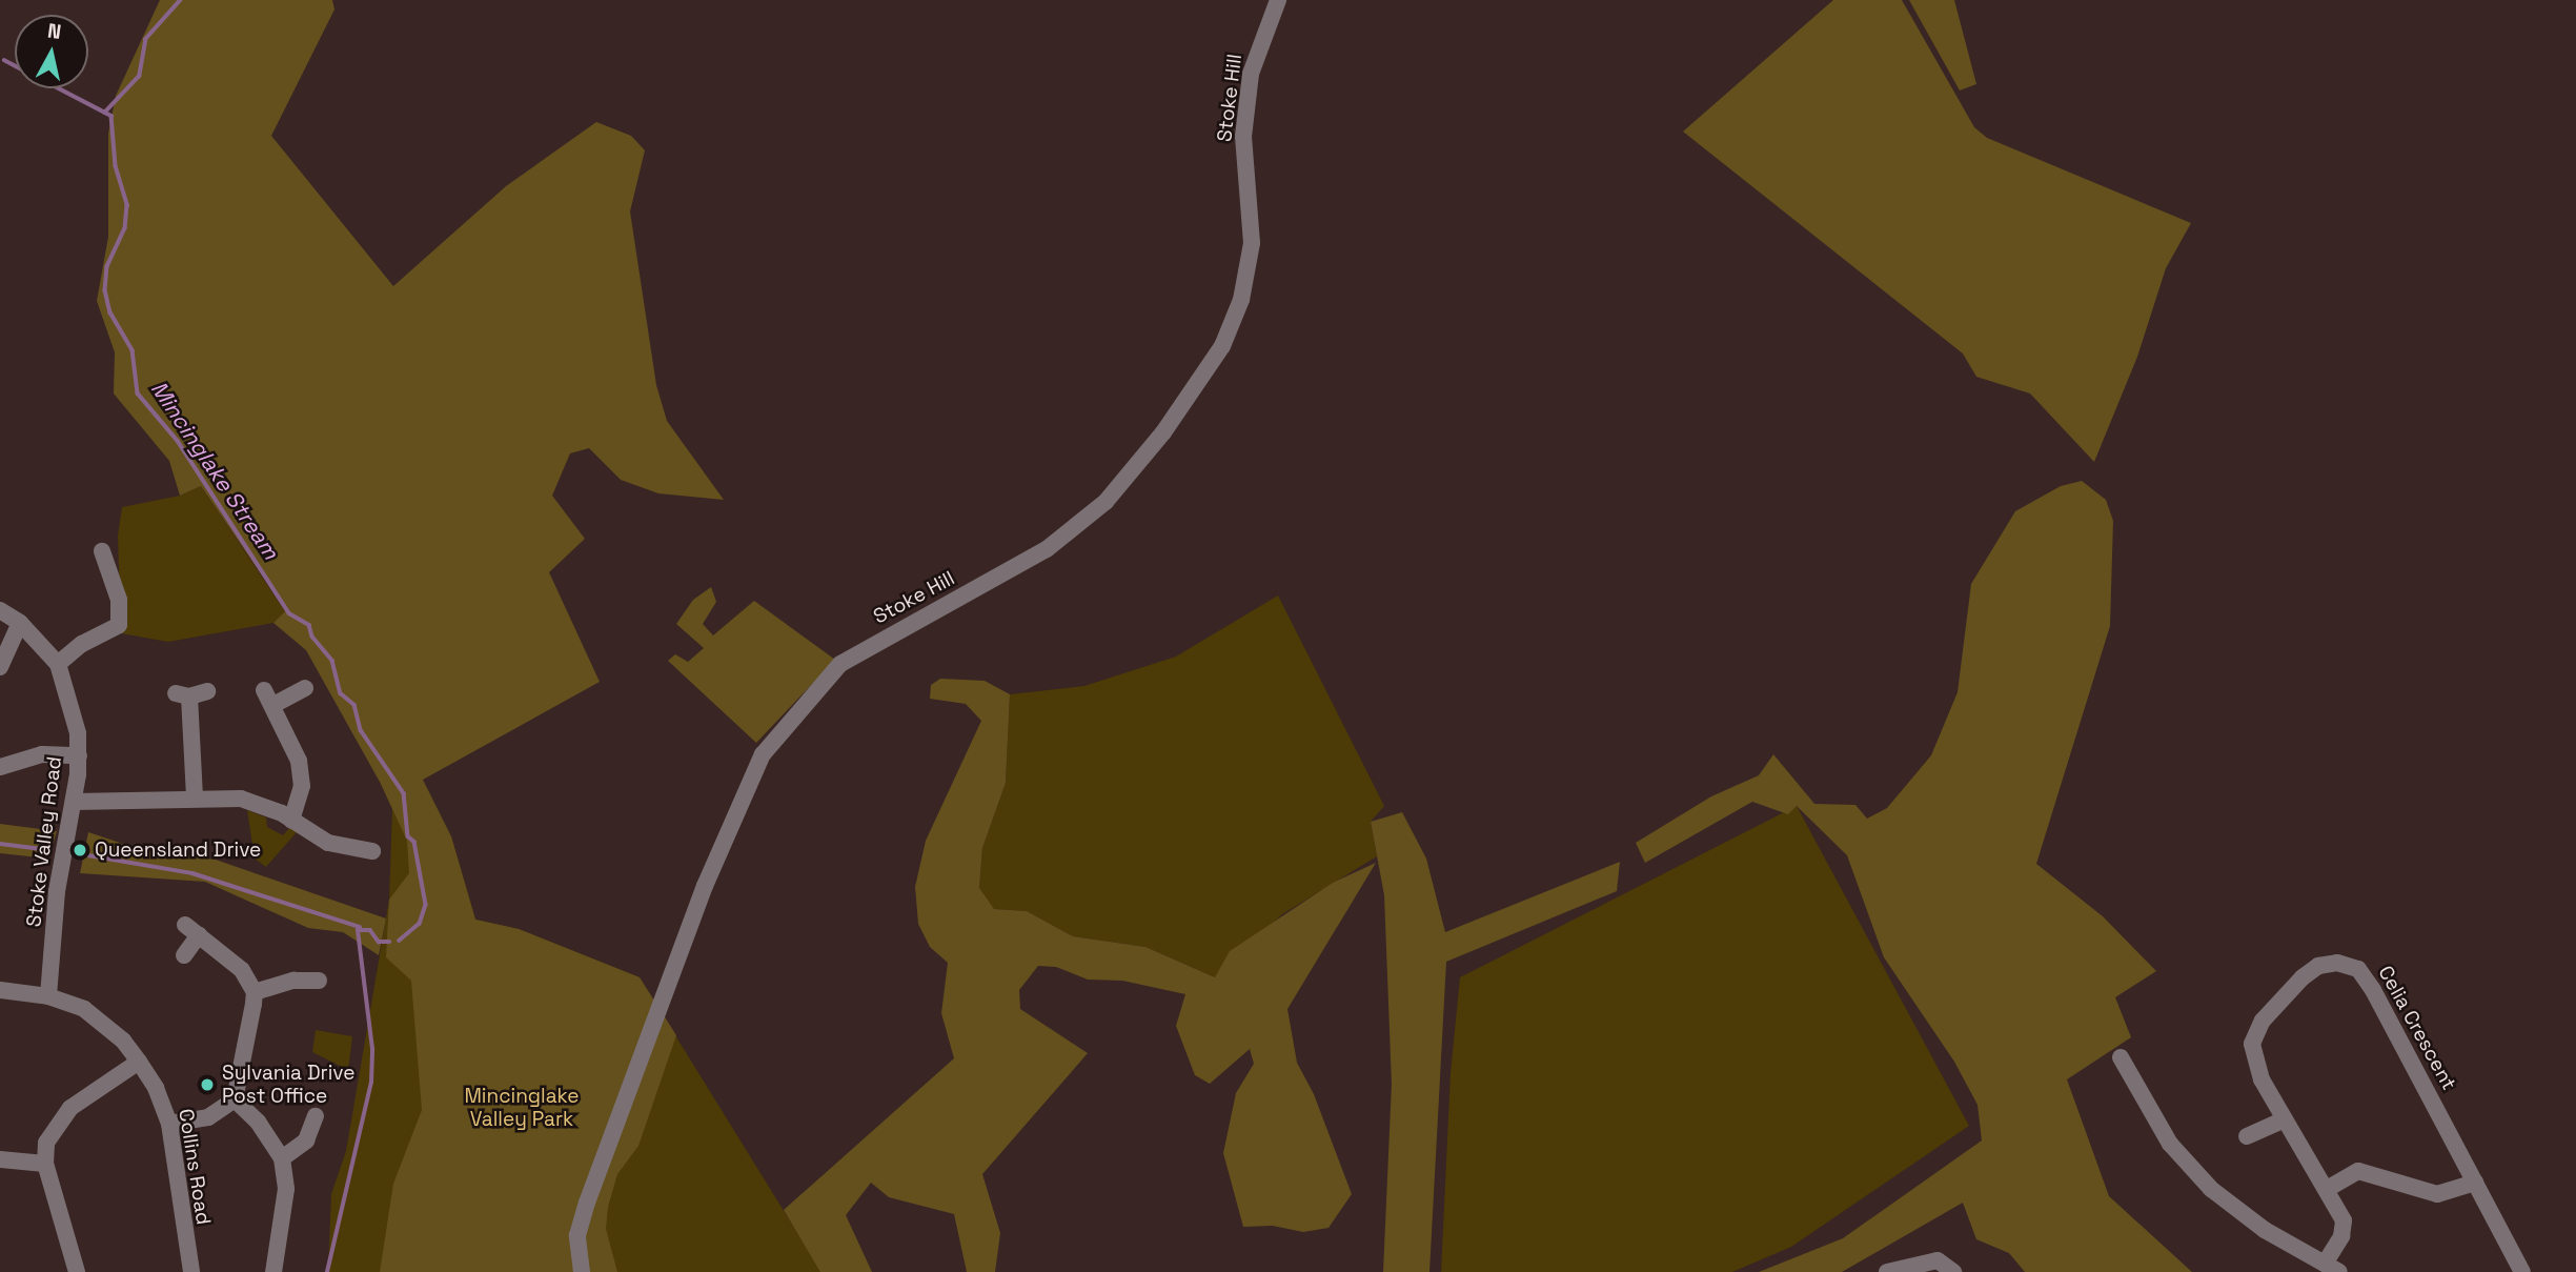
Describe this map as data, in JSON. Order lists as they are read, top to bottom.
{
  "streets": {
    "street": [
      "Stoke Hill",
      "Stoke Valley Road",
      "Celia Crescent",
      "Collins Road"
    ]
  },
  "crossings": [
    ["Stoke Valley Road", "Collins Road"]
  ],
  "water": ["Mincinglake Stream"],
  "parks": ["Mincinglake Valley Park"],
  "places": ["Queensland Drive", "Sylvania Drive Post Office"],
  "north": "top"
}
